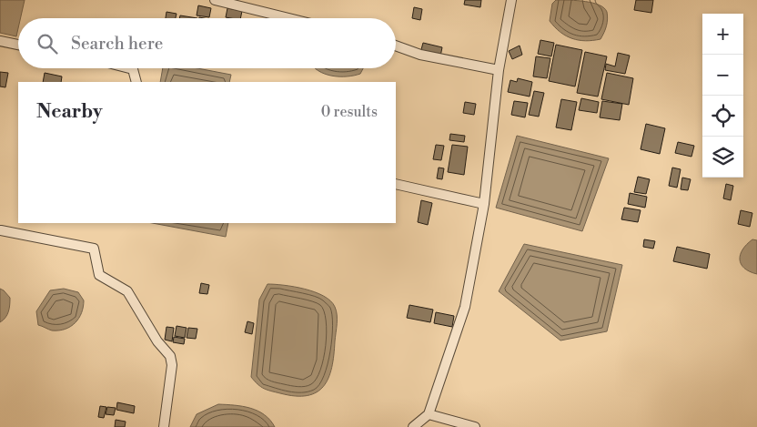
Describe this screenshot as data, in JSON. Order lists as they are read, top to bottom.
{
  "page": {
    "map_buttons": ["+", "−"],
    "search": "Search here",
    "heading": ["Nearby", "0 results"]
  }
}
